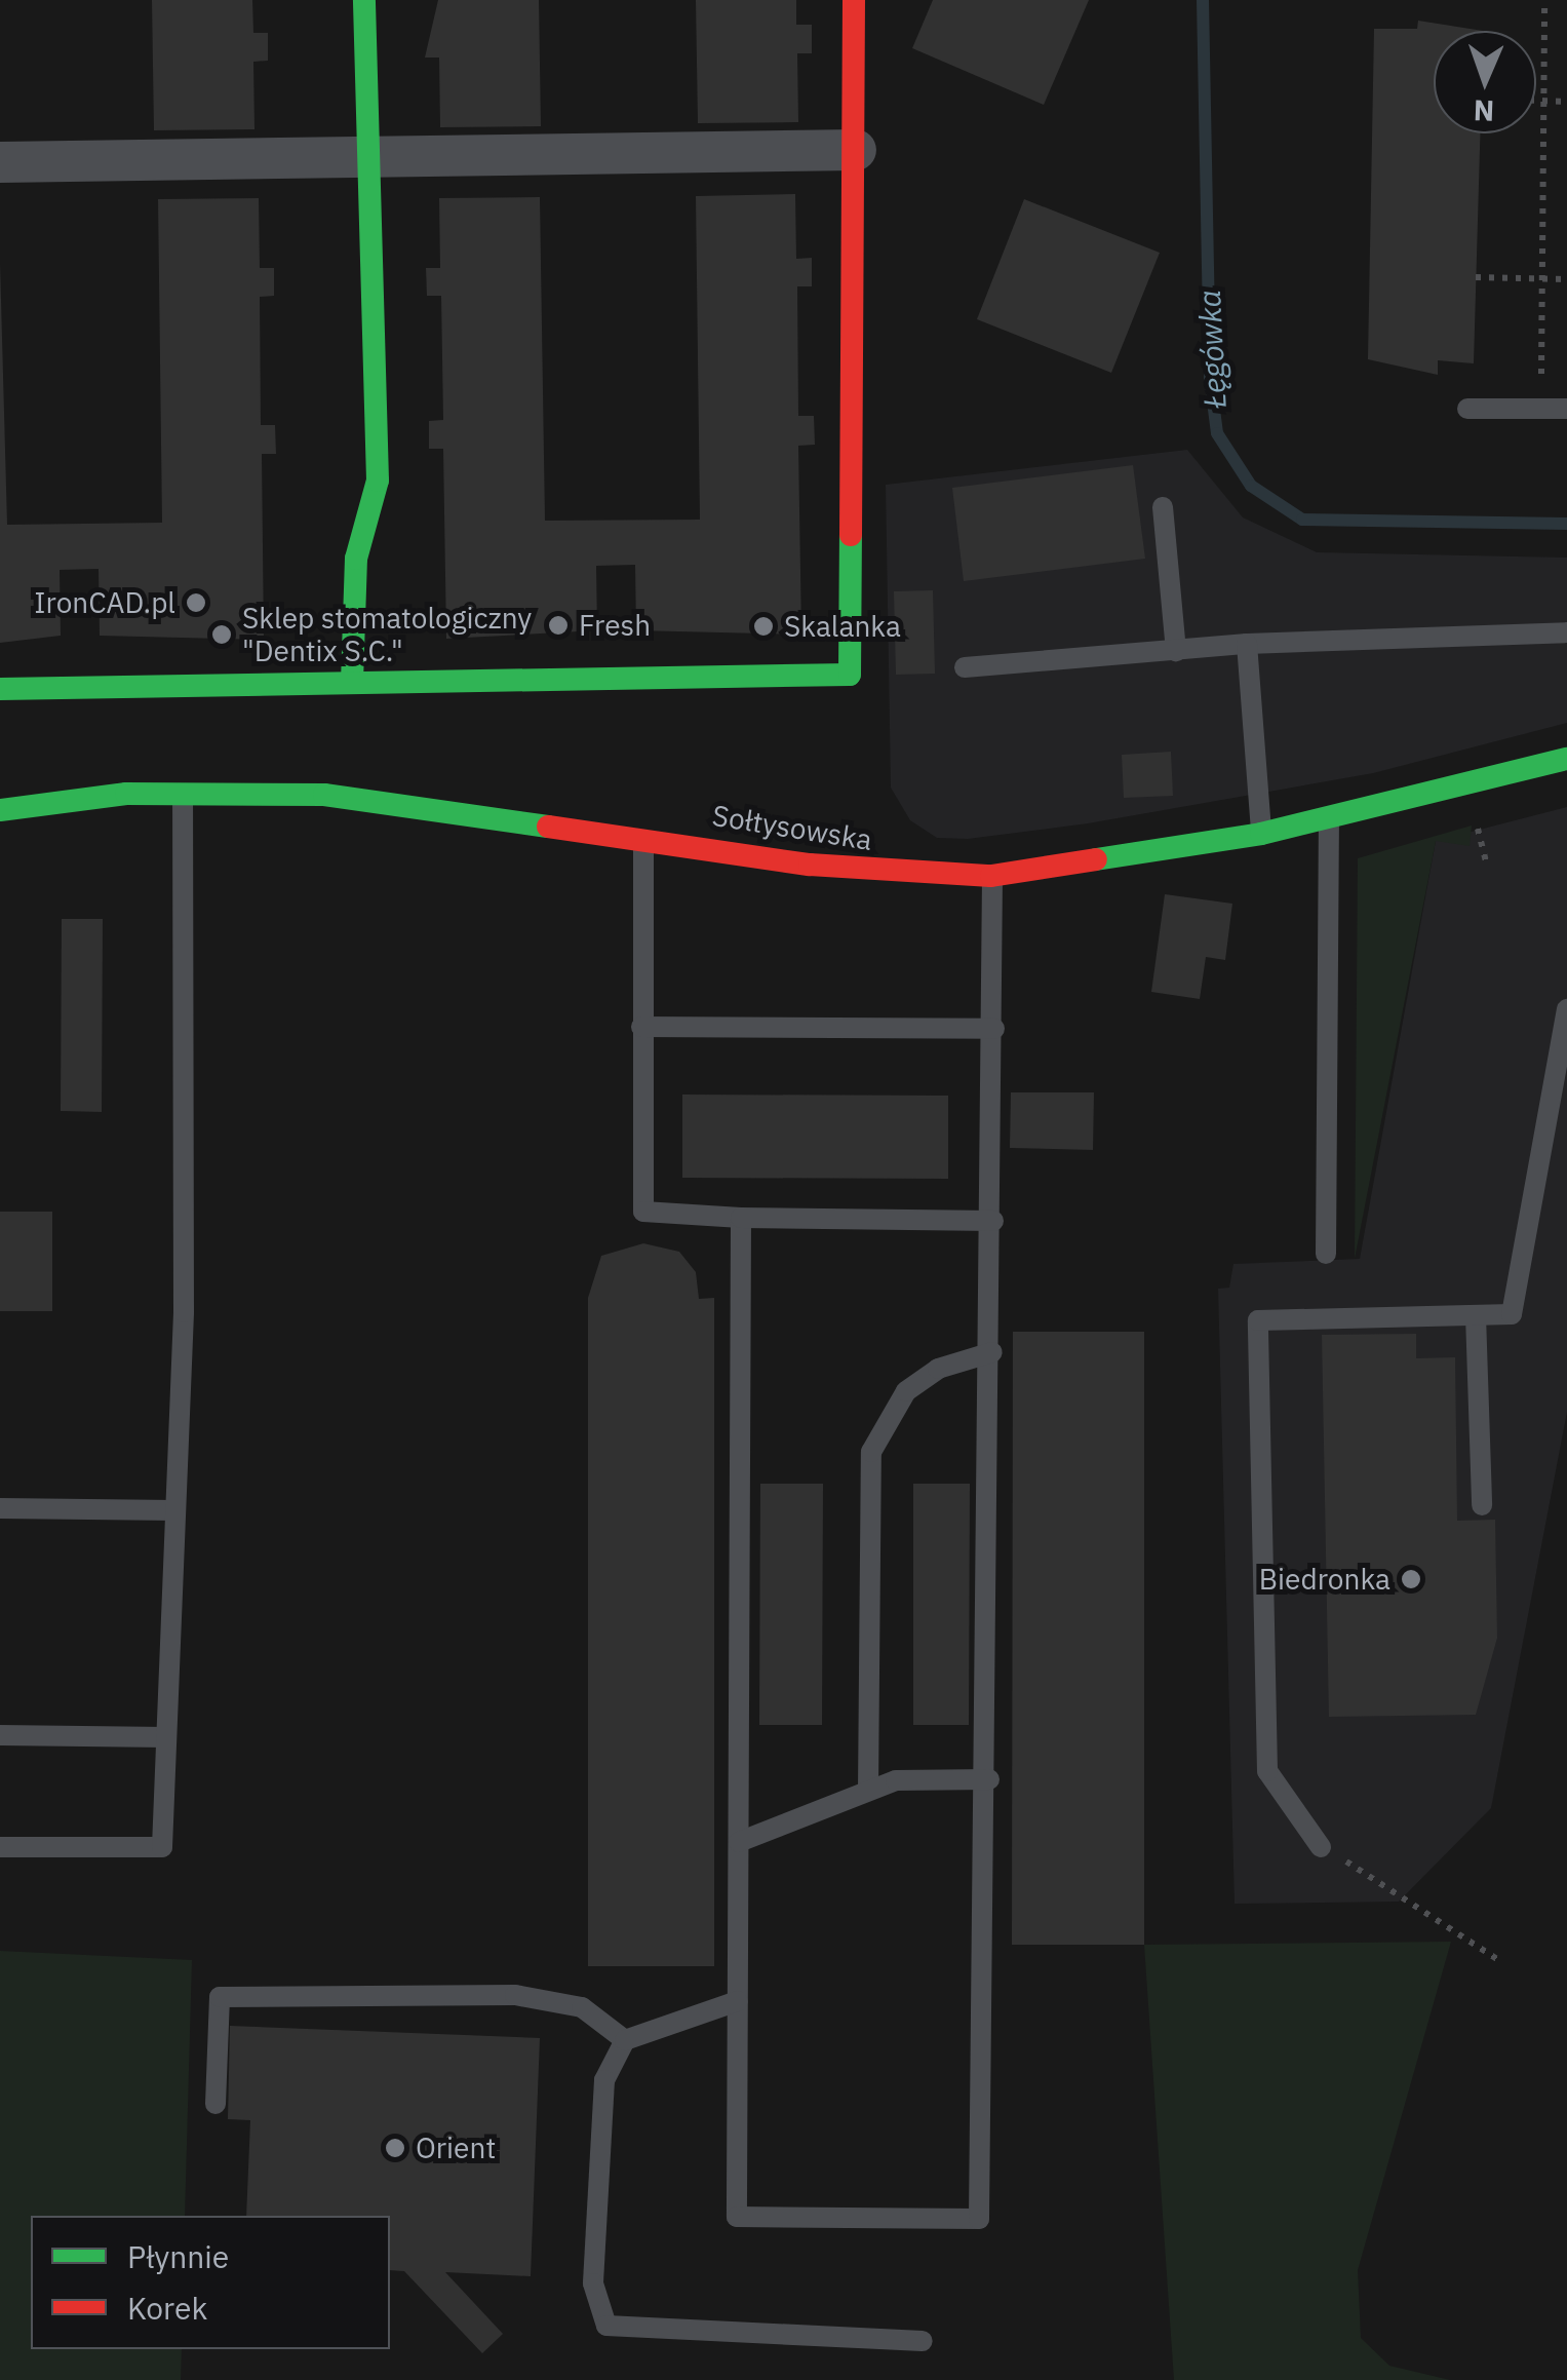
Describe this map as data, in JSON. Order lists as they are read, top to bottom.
{
  "streets": {
    "street": ["Sołtysowska"]
  },
  "water": ["Łęgówka"],
  "places": [
    "IronCAD.pl",
    "Fresh",
    "Skalanka",
    "Sklep stomatologiczny \"Dentix S.C.\"",
    "Biedronka",
    "Orient"
  ],
  "legend": ["Płynnie", "Korek"],
  "north": "bottom"
}
